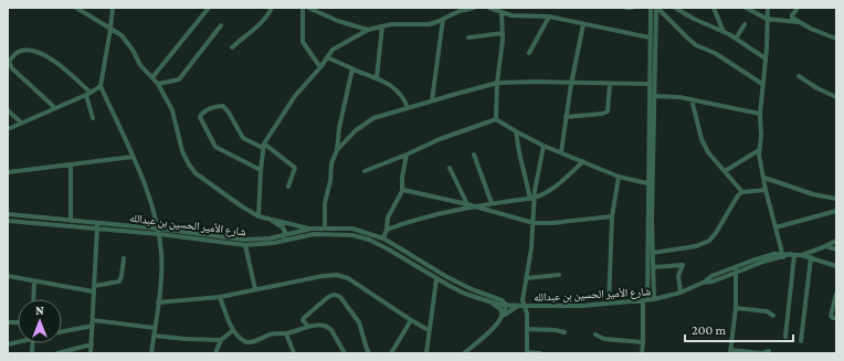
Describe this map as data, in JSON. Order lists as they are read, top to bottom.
{
  "streets": {
    "street": ["شارع الأمير الحسين بن عبدالله"]
  },
  "scale_bar": "200 m",
  "north": "top"
}
